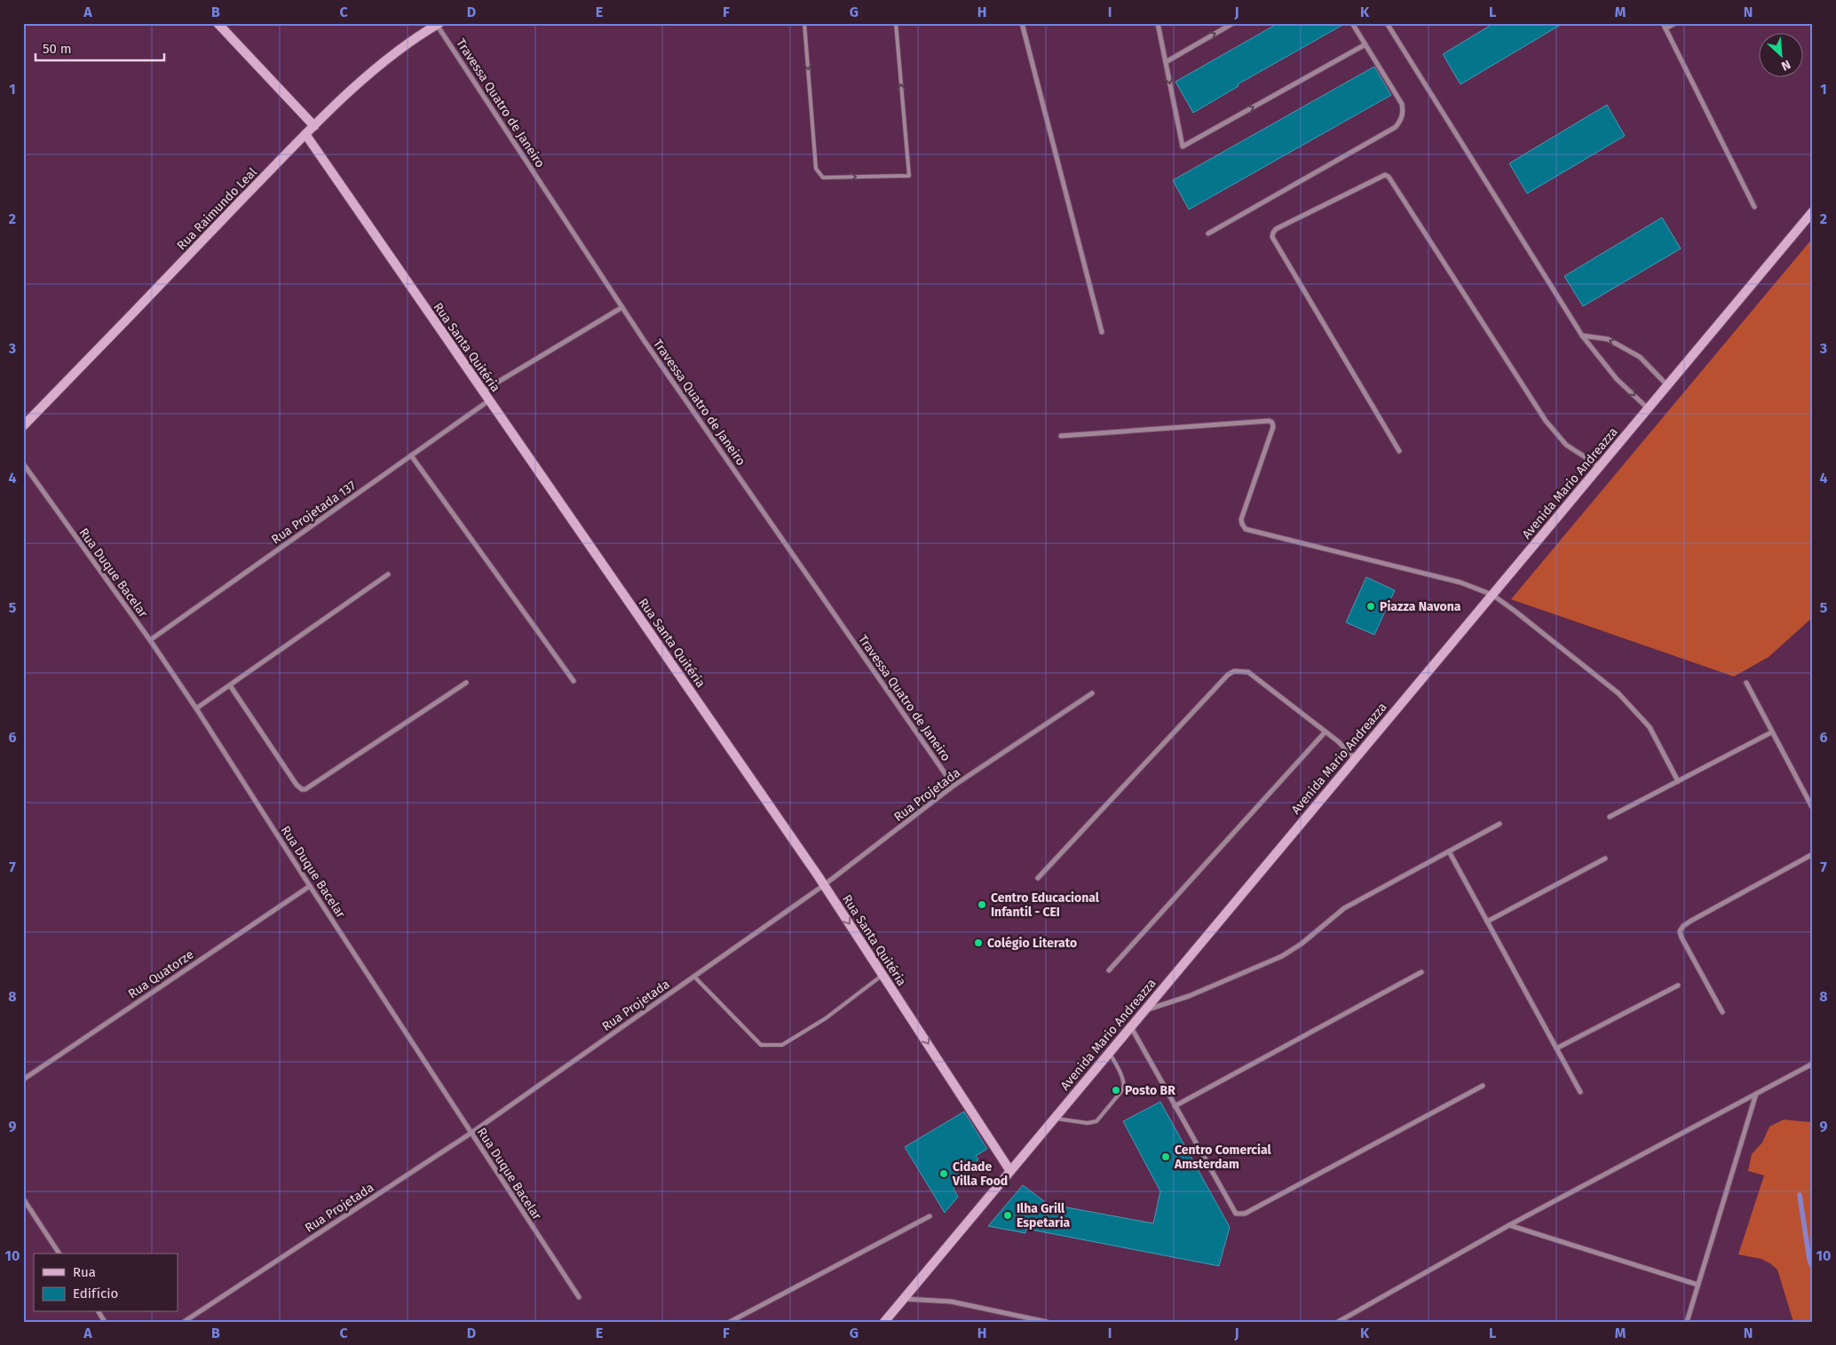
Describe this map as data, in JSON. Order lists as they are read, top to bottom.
{
  "streets": {
    "street": [
      "Travessa Quatro de Janeiro",
      "Rua Raimundo Leal",
      "Rua Santa Quitéria",
      "Avenida Mario Andreazza",
      "Rua Projetada 137",
      "Rua Duque Bacelar",
      "Rua Projetada",
      "Rua Quatorze"
    ]
  },
  "crossings": [
    ["Travessa Quatro de Janeiro", "Rua Raimundo Leal"],
    ["Travessa Quatro de Janeiro", "Rua Projetada"],
    ["Rua Raimundo Leal", "Rua Santa Quitéria"],
    ["Rua Santa Quitéria", "Avenida Mario Andreazza"],
    ["Rua Santa Quitéria", "Rua Projetada 137"],
    ["Rua Santa Quitéria", "Rua Projetada"],
    ["Rua Projetada 137", "Rua Duque Bacelar"],
    ["Rua Duque Bacelar", "Rua Projetada"],
    ["Rua Duque Bacelar", "Rua Quatorze"]
  ],
  "places": [
    "Piazza Navona",
    "Centro Educacional Infantil - CEI",
    "Colégio Literato",
    "Posto BR",
    "Centro Comercial Amsterdam",
    "Cidade Villa Food",
    "Ilha Grill Espetaria"
  ],
  "legend": ["Rua", "Edifício"],
  "scale_bar": "50 m",
  "north": "bottom right",
  "grid": {
    "columns": [
      "A",
      "B",
      "C",
      "D",
      "E",
      "F",
      "G",
      "H",
      "I",
      "J",
      "K",
      "L",
      "M",
      "N"
    ],
    "rows": [
      "1",
      "2",
      "3",
      "4",
      "5",
      "6",
      "7",
      "8",
      "9",
      "10"
    ]
  }
}
